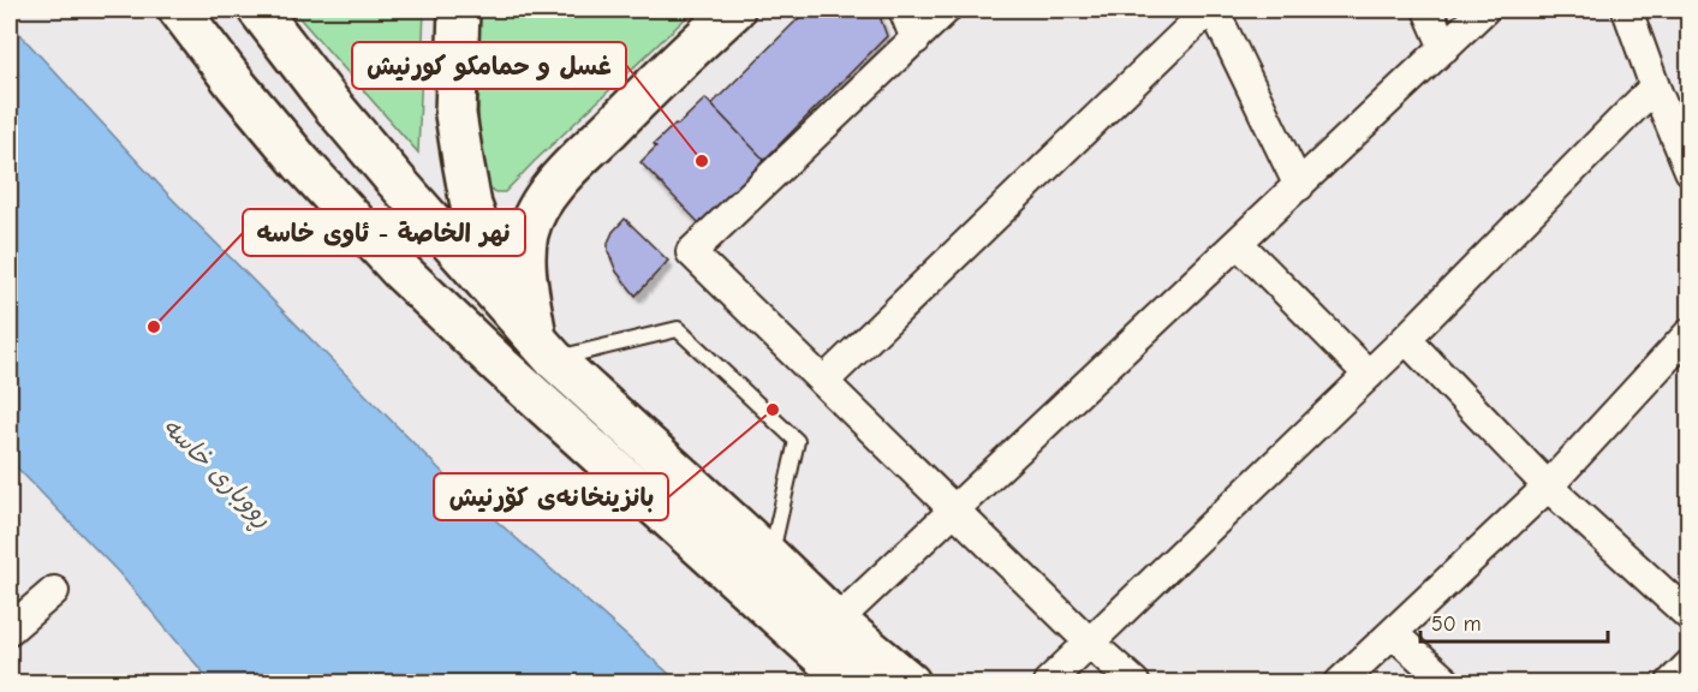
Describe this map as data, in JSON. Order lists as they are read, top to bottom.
{
  "water": ["ڕووباری خاسە"],
  "places": ["غسل و حمامكو كورنيش", "نهر الخاصة - ئاوی خاسە", "بانزینخانەی کۆرنیش"],
  "scale_bar": "50 m"
}
